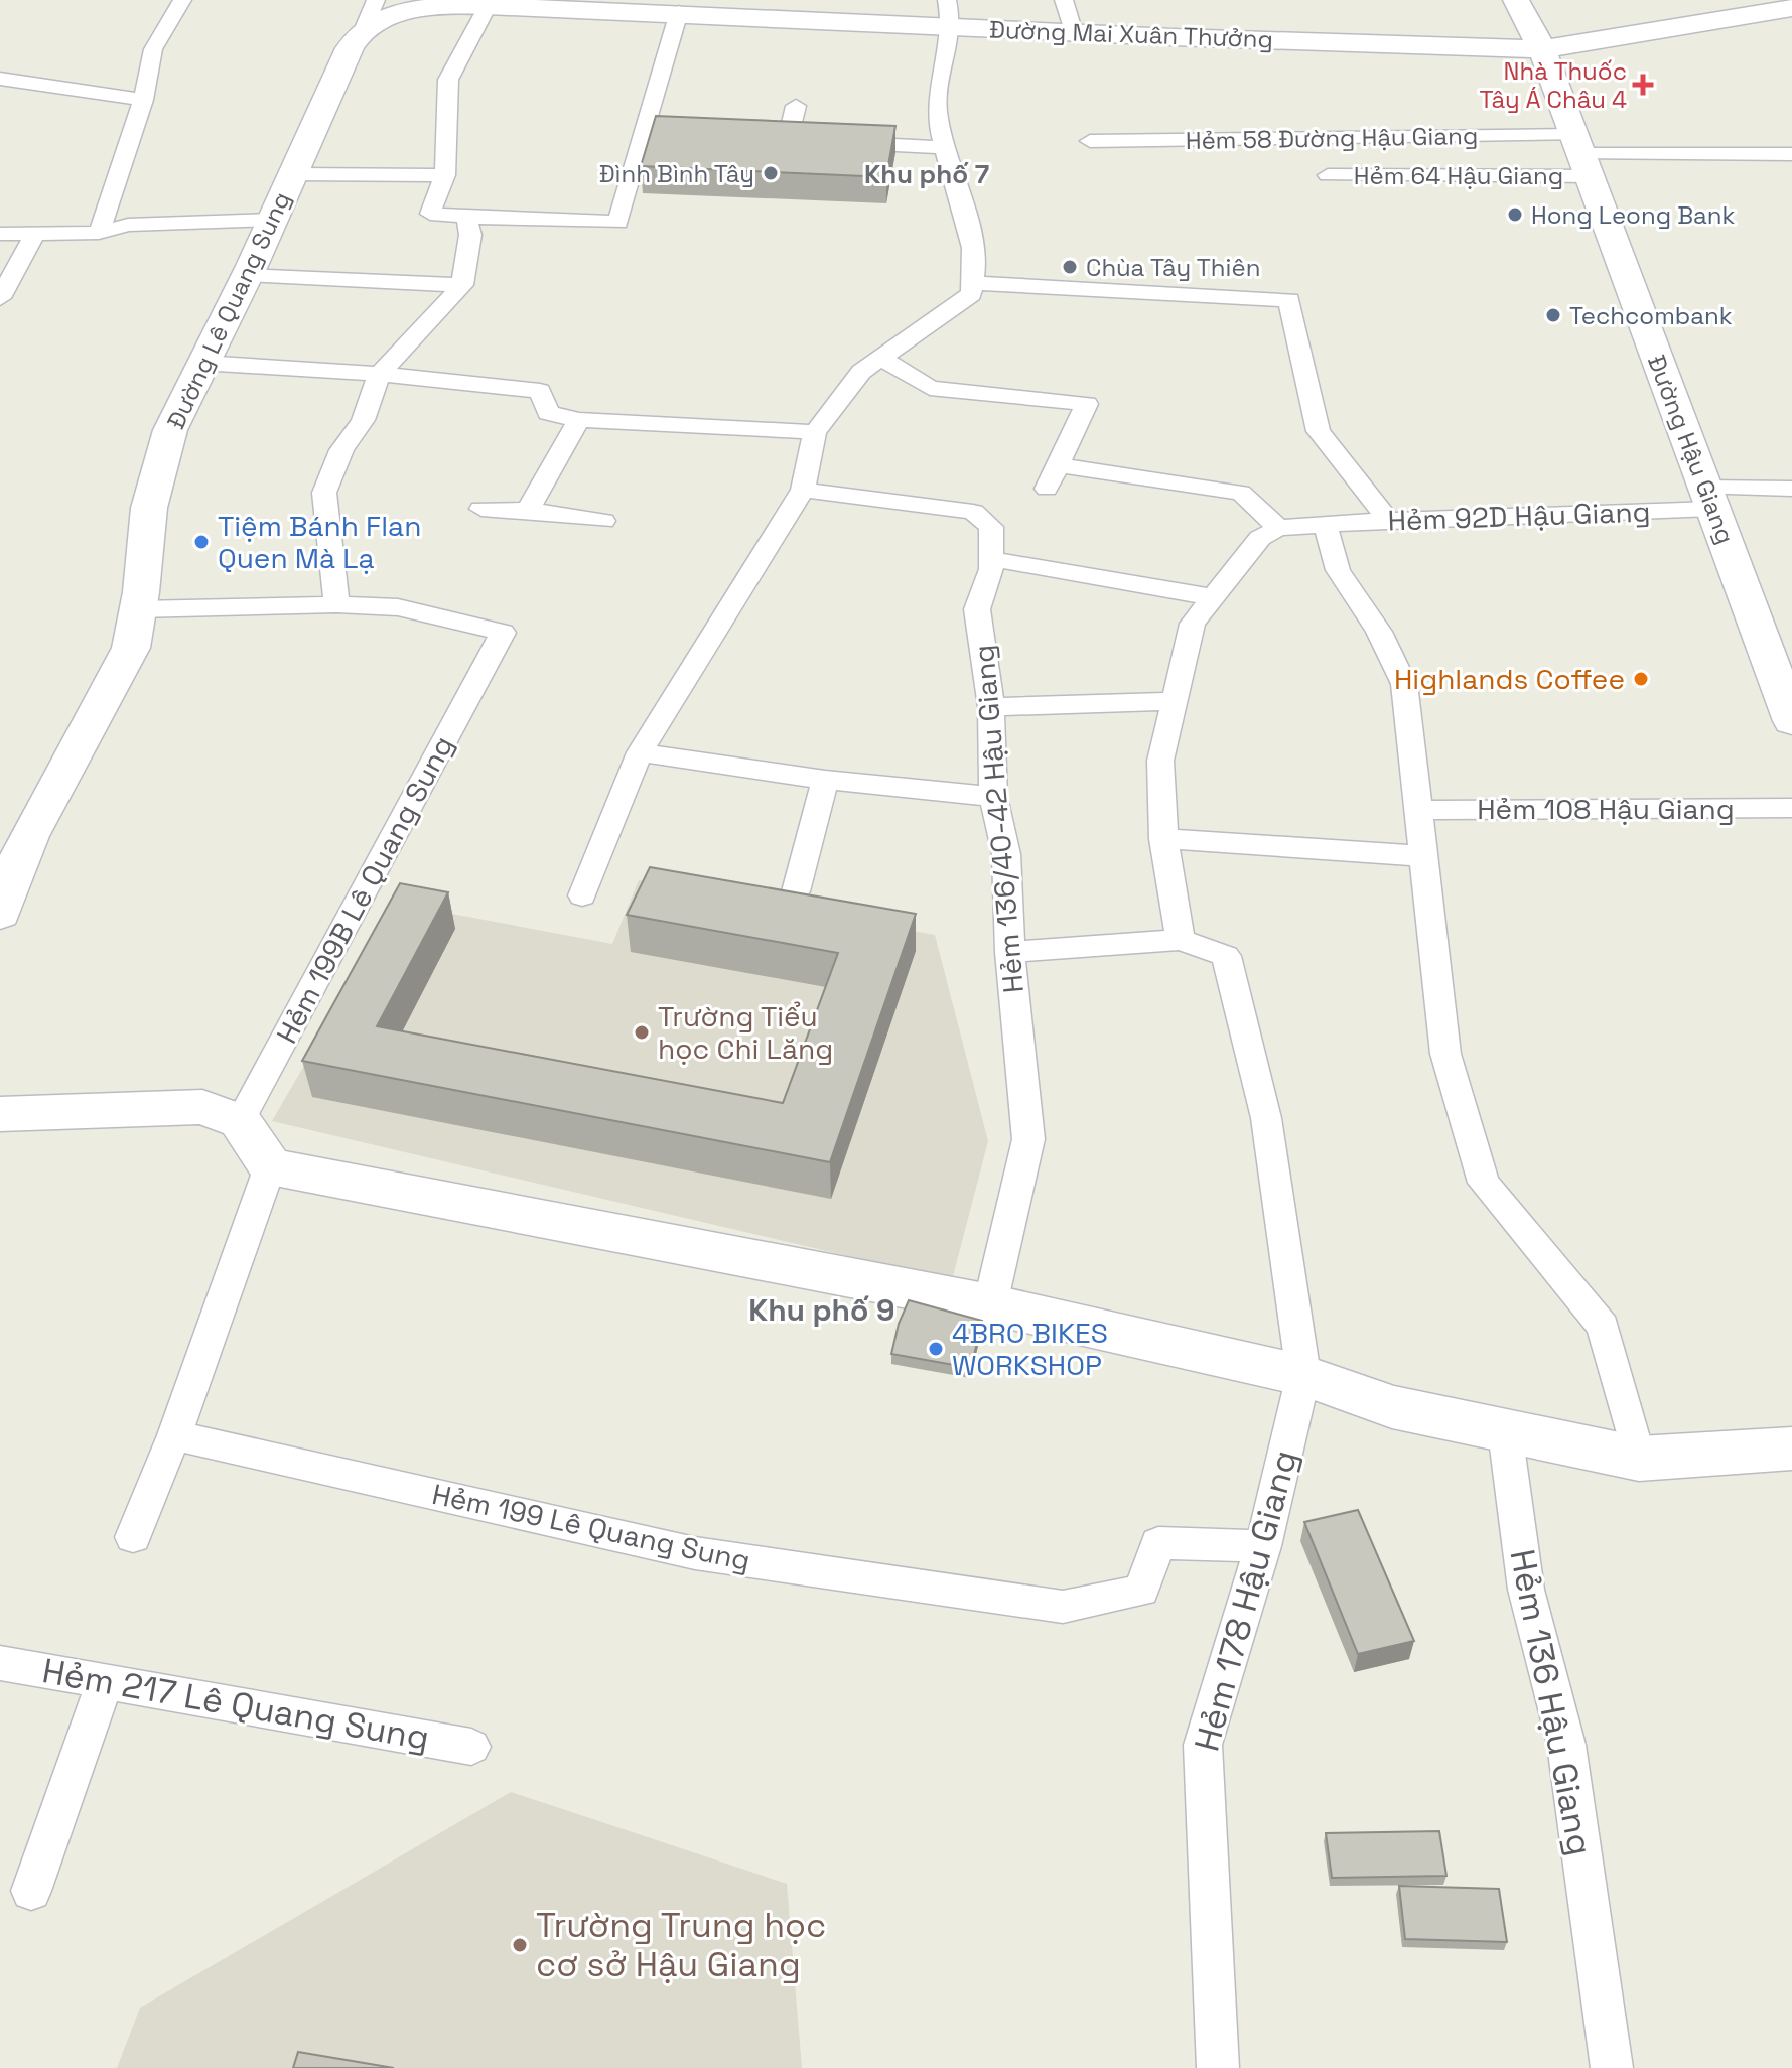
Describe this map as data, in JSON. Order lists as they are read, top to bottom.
{
  "streets": {
    "street": ["Đường Mai Xuân Thưởng", "Đường Lê Quang Sung", "Đường Hậu Giang"],
    "lane": [
      "Hẻm 58 Đường Hậu Giang",
      "Hẻm 64 Hậu Giang",
      "Hẻm 92D Hậu Giang",
      "Hẻm 108 Hậu Giang",
      "Hẻm 136/40-42 Hậu Giang",
      "Hẻm 199B Lê Quang Sung",
      "Hẻm 199 Lê Quang Sung",
      "Hẻm 178 Hậu Giang",
      "Hẻm 136 Hậu Giang",
      "Hẻm 217 Lê Quang Sung"
    ]
  },
  "crossings": [
    ["Đường Mai Xuân Thưởng", "Đường Lê Quang Sung"],
    ["Đường Mai Xuân Thưởng", "Đường Hậu Giang"],
    ["Hẻm 58 Đường Hậu Giang", "Hẻm 64 Hậu Giang"],
    ["Hẻm 58 Đường Hậu Giang", "Đường Hậu Giang"],
    ["Hẻm 64 Hậu Giang", "Đường Hậu Giang"],
    ["Đường Hậu Giang", "Hẻm 92D Hậu Giang"],
    ["Hẻm 199 Lê Quang Sung", "Hẻm 178 Hậu Giang"]
  ],
  "districts": ["Khu phố 7", "Khu phố 9"],
  "places": {
    "health": ["Nhà Thuốc Tây Á Châu 4"],
    "other": [
      "Đình Bình Tây",
      "Hong Leong Bank",
      "Chùa Tây Thiên",
      "Techcombank",
      "Tiệm Bánh Flan Quen Mà Lạ",
      "Highlands Coffee",
      "Trường Tiểu học Chi Lăng",
      "4BRO BIKES WORKSHOP",
      "Trường Trung học cơ sở Hậu Giang"
    ]
  }
}
